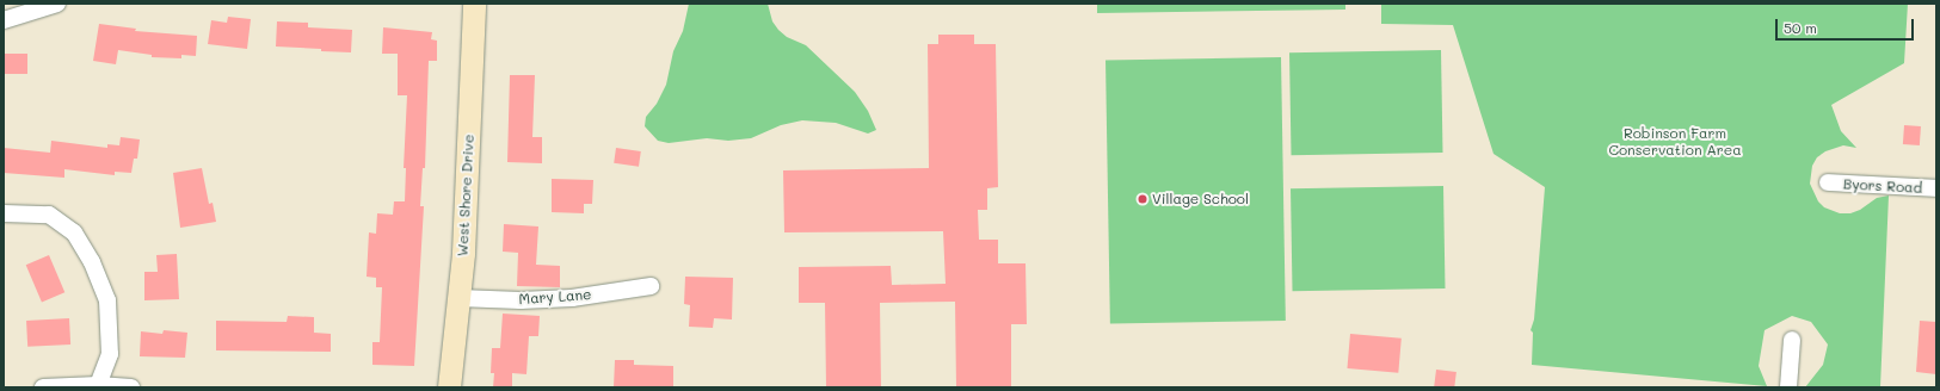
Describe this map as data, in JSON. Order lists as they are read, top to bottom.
{
  "streets": {
    "main road": ["West Shore Drive"],
    "street": ["Byors Road", "Mary Lane"]
  },
  "crossings": [
    ["West Shore Drive", "Mary Lane"]
  ],
  "parks": ["Robinson Farm Conservation Area"],
  "places": ["Village School"],
  "scale_bar": "50 m"
}
